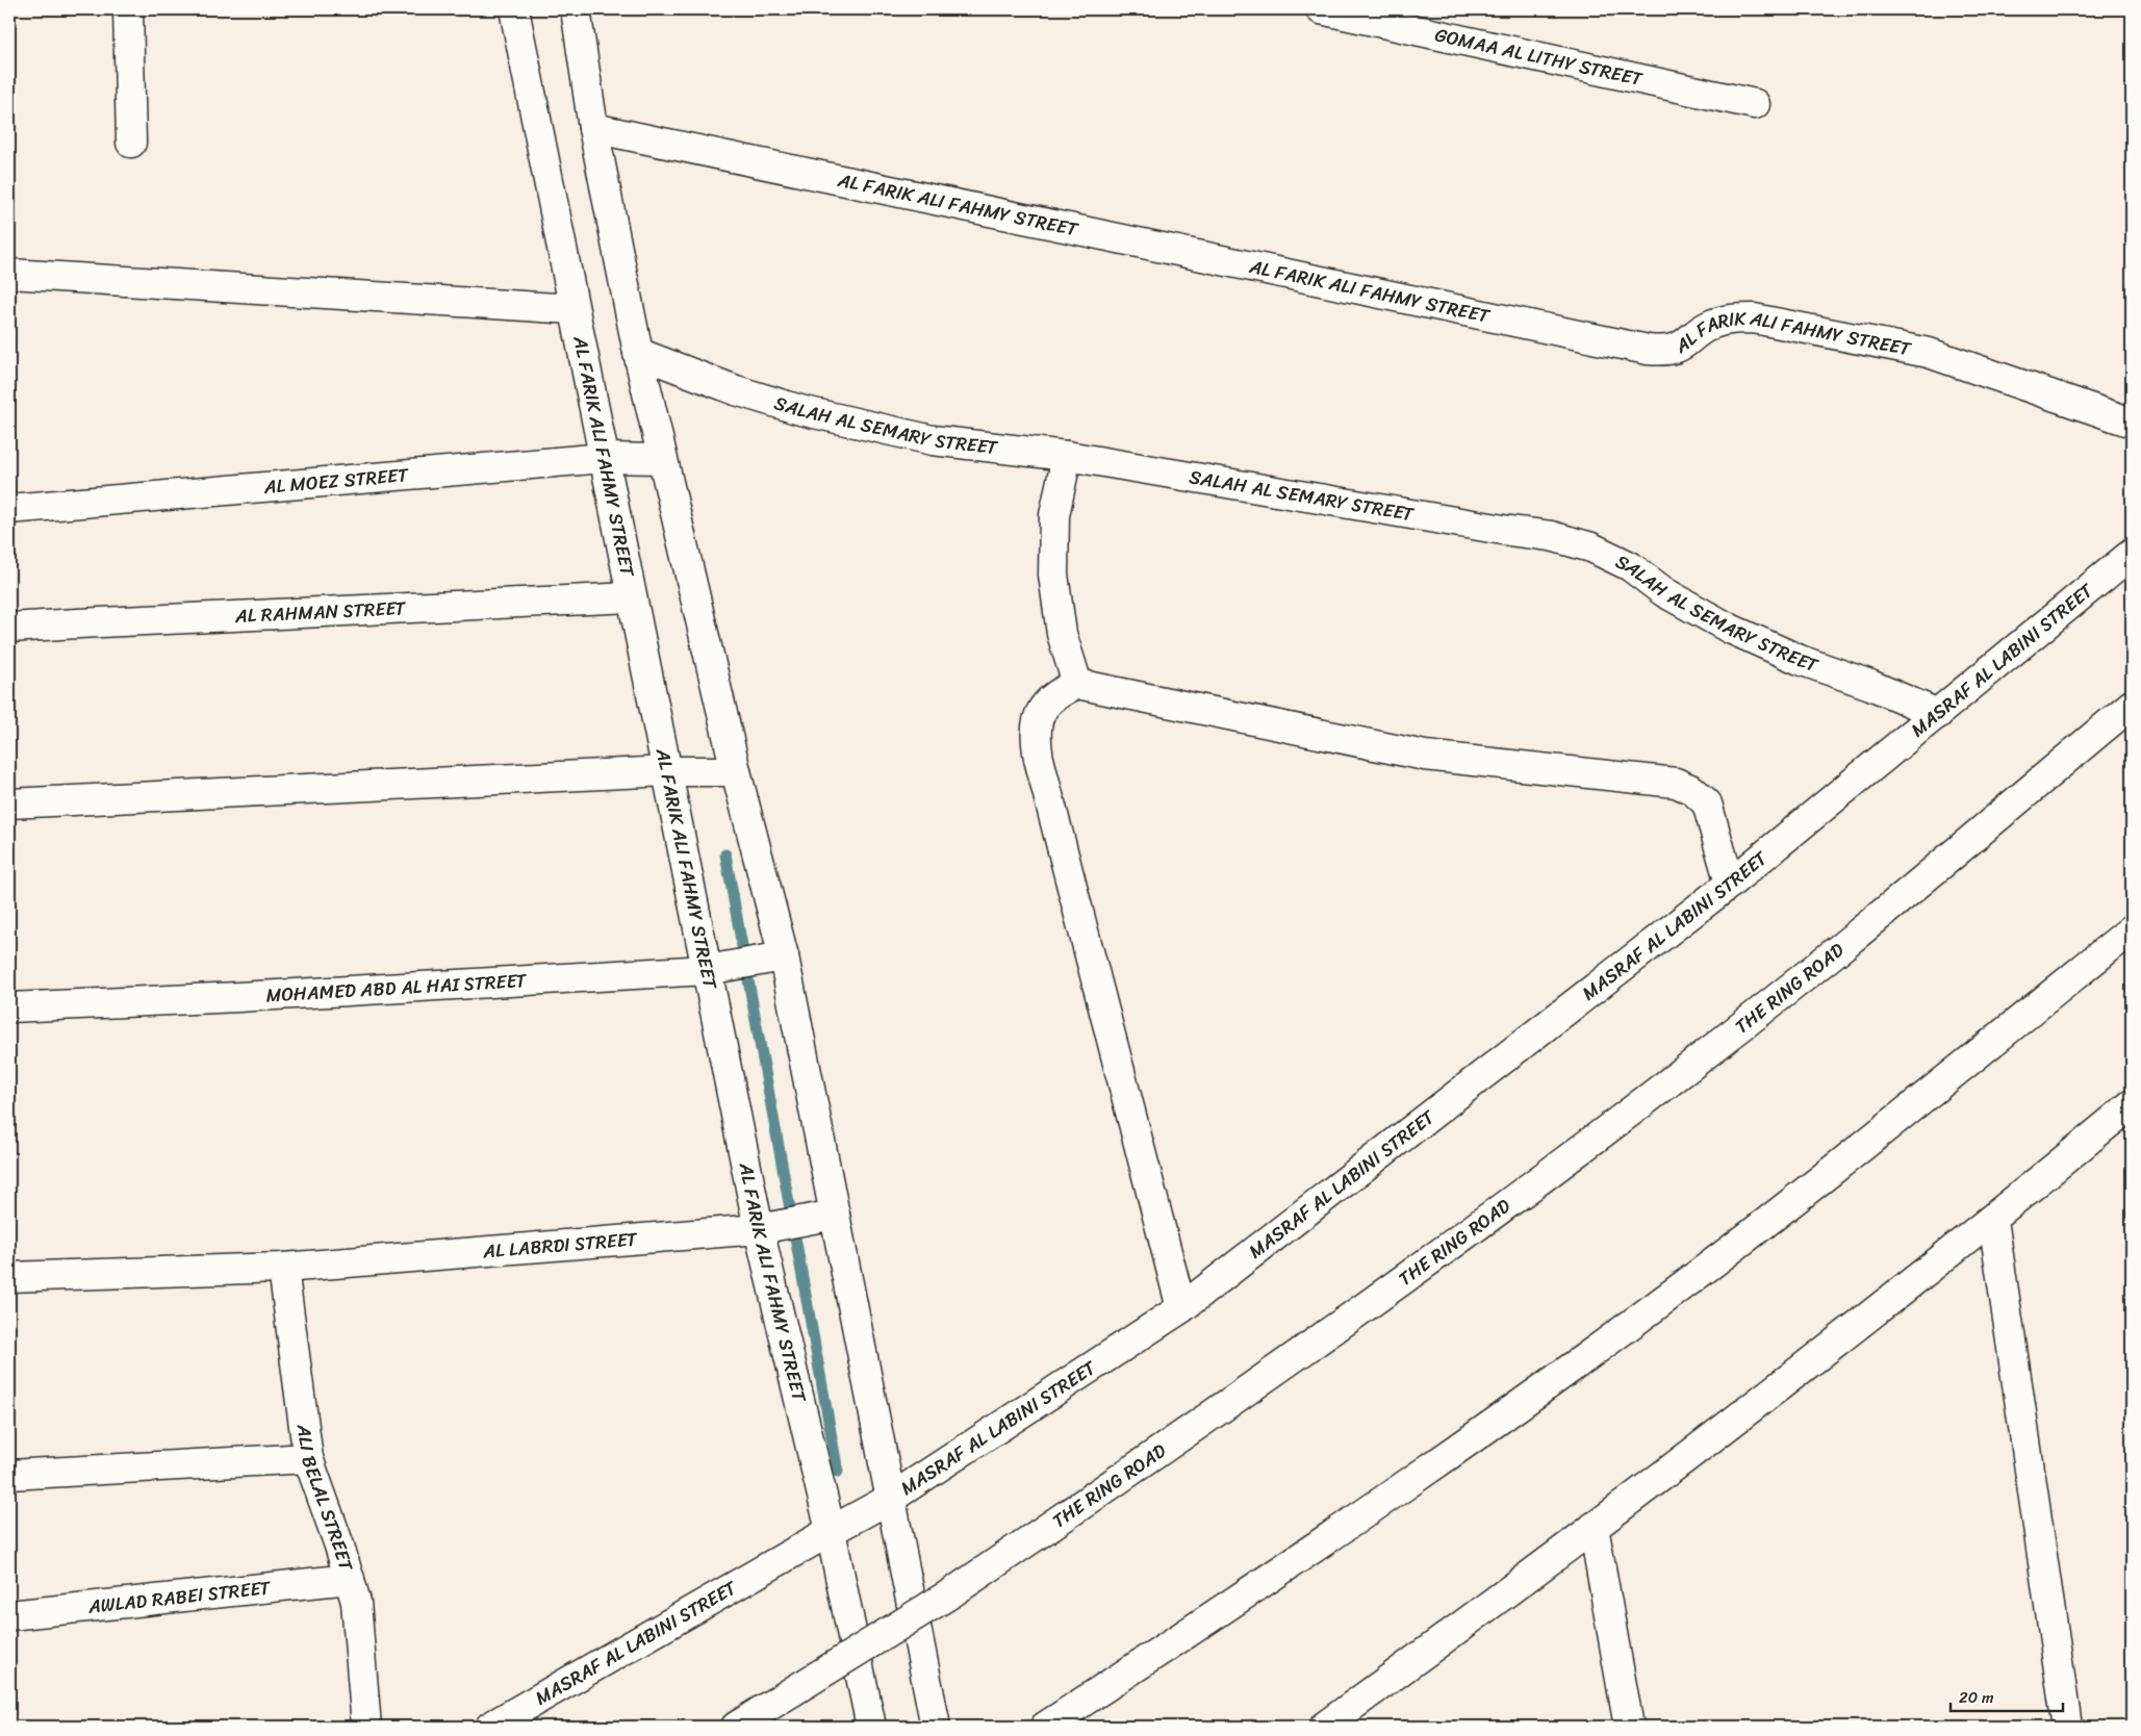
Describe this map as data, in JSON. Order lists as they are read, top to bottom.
{
  "streets": {
    "main road": [
      "GOMAA AL LITHY STREET",
      "AL FARIK ALI FAHMY STREET",
      "SALAH AL SEMARY STREET",
      "AL MOEZ STREET",
      "AL RAHMAN STREET",
      "MASRAF AL LABINI STREET",
      "MOHAMED ABD AL HAI STREET",
      "THE RING ROAD",
      "AL LABRDI STREET",
      "ALI BELAL STREET",
      "AWLAD RABEI STREET"
    ]
  },
  "crossings": [
    ["AL FARIK ALI FAHMY STREET", "AL MOEZ STREET"],
    ["AL FARIK ALI FAHMY STREET", "AL RAHMAN STREET"],
    ["AL FARIK ALI FAHMY STREET", "MASRAF AL LABINI STREET"],
    ["AL FARIK ALI FAHMY STREET", "MOHAMED ABD AL HAI STREET"],
    ["AL FARIK ALI FAHMY STREET", "AL LABRDI STREET"],
    ["SALAH AL SEMARY STREET", "MASRAF AL LABINI STREET"],
    ["AL LABRDI STREET", "ALI BELAL STREET"],
    ["ALI BELAL STREET", "AWLAD RABEI STREET"]
  ],
  "scale_bar": "20 m"
}
